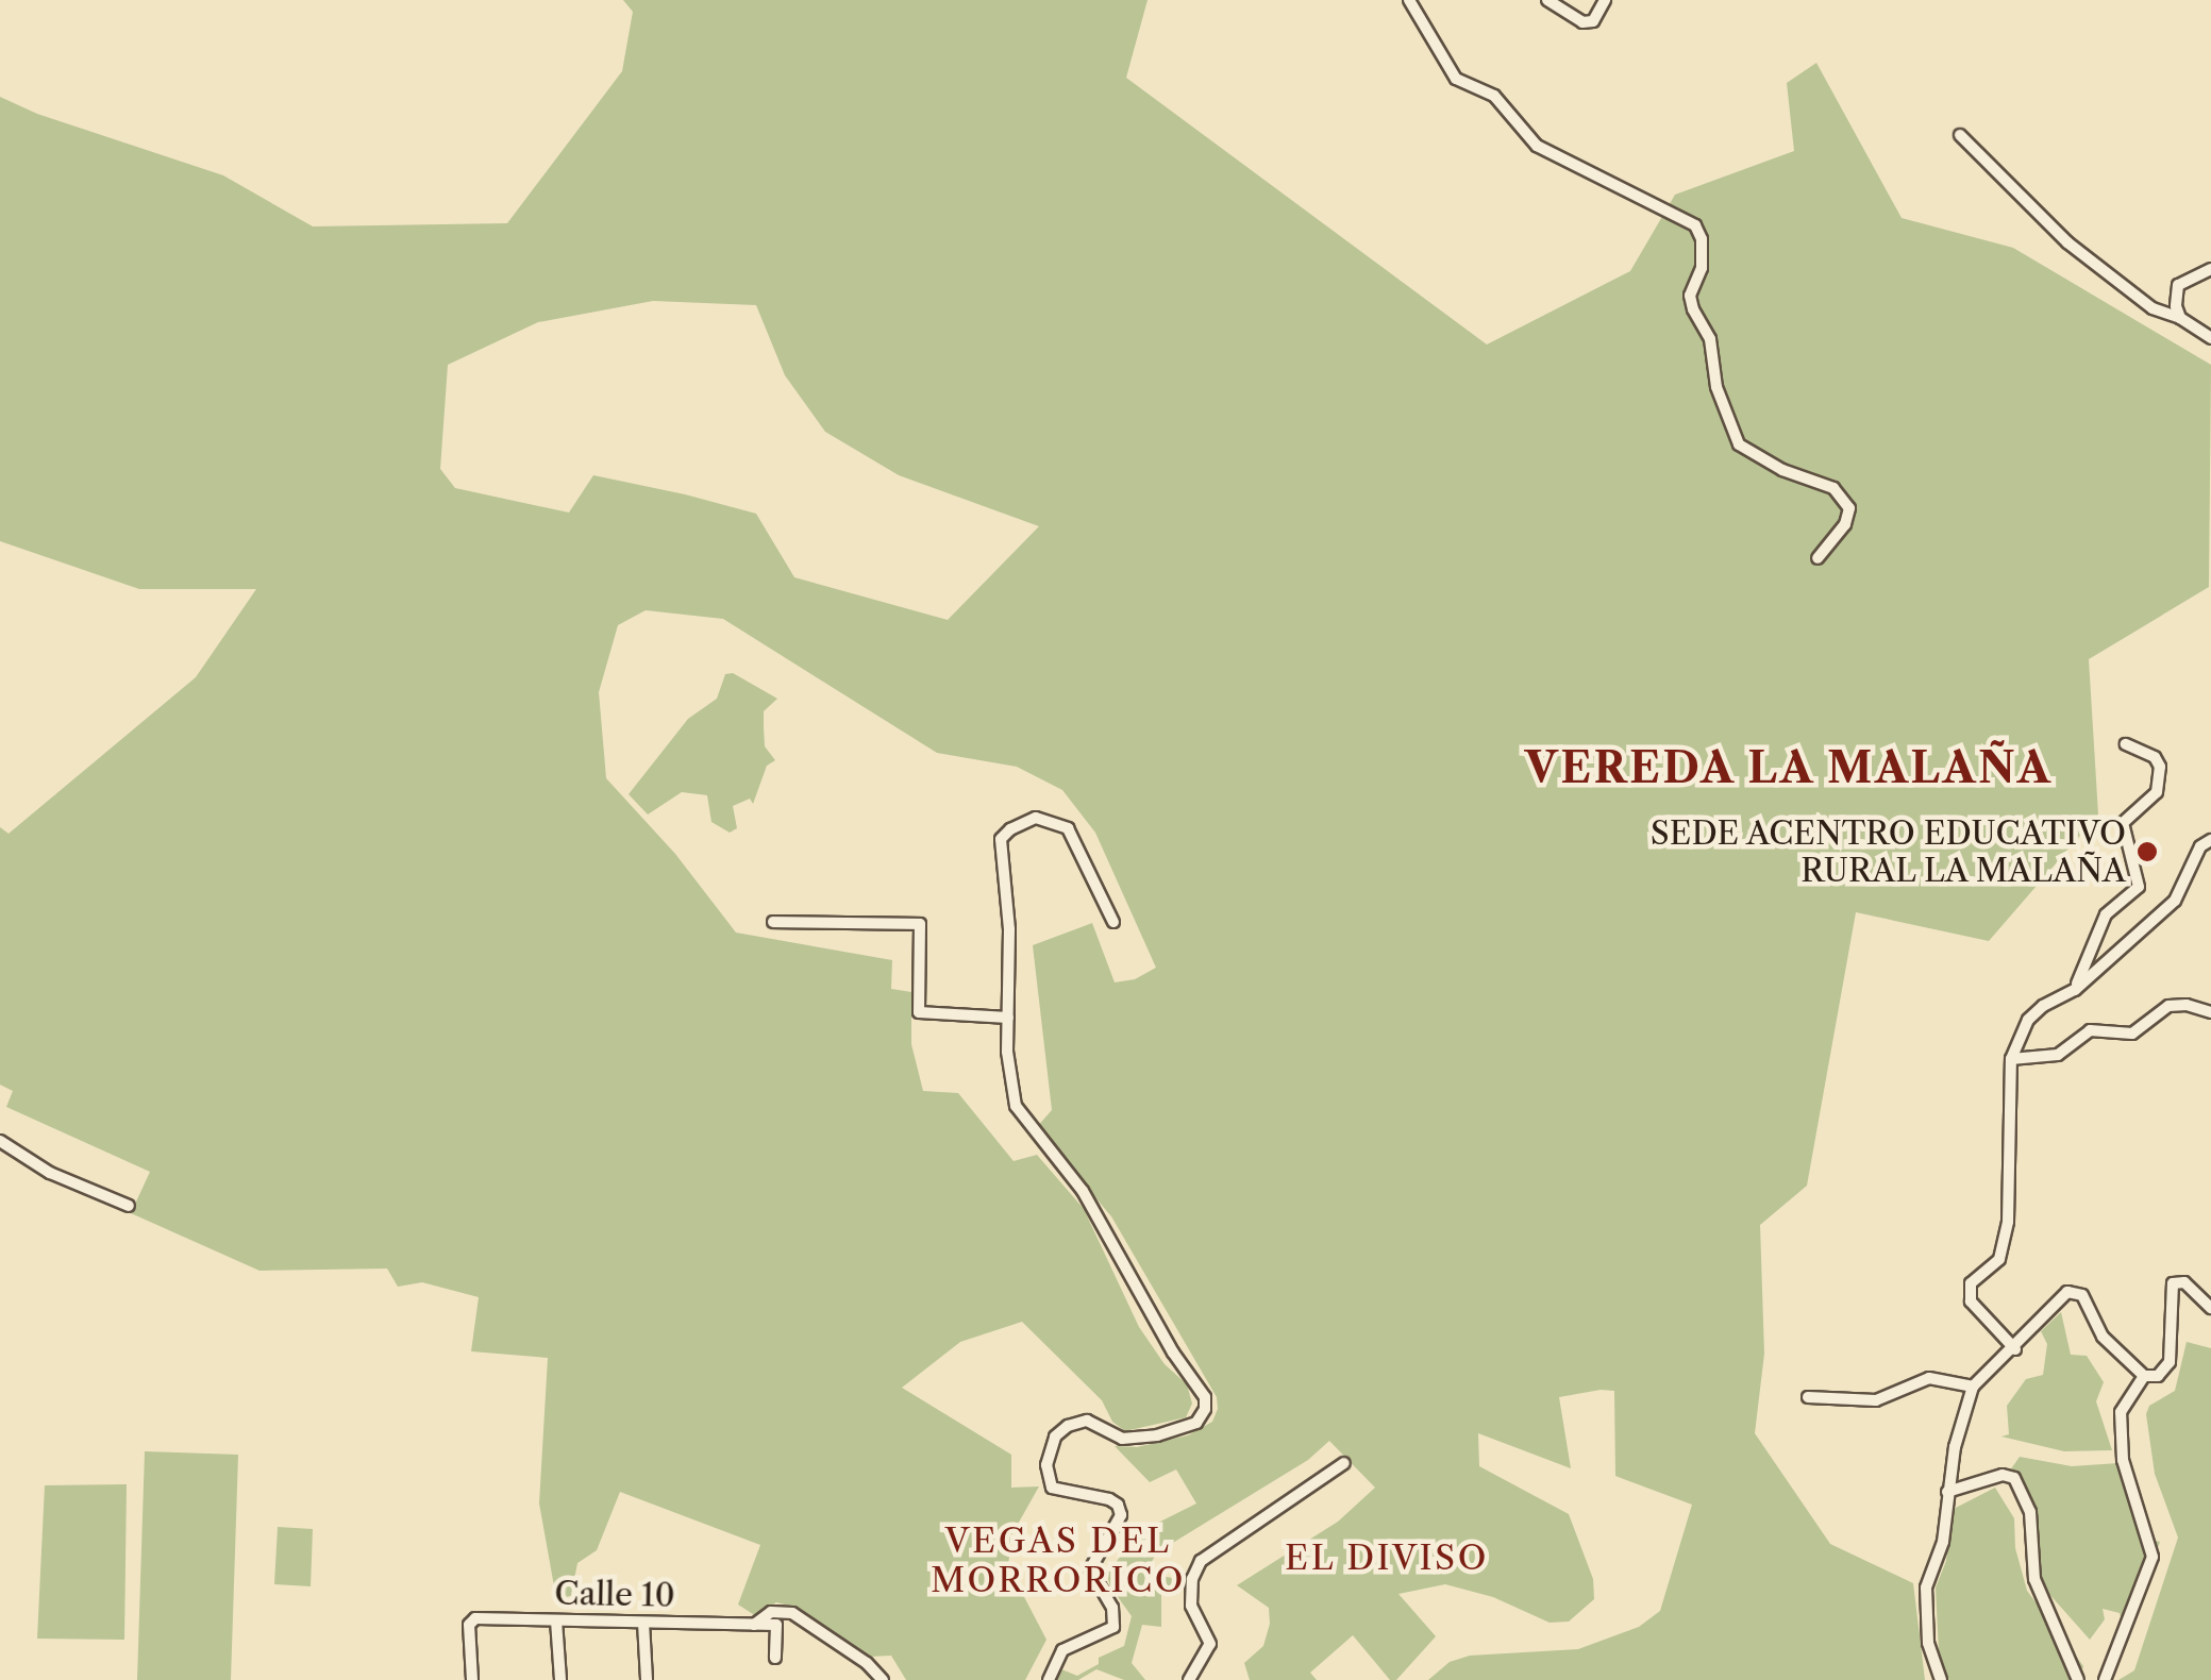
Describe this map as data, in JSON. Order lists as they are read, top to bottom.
{
  "streets": {
    "street": ["Calle 10"]
  },
  "districts": ["VEREDA LA MALAÑA", "VEGAS DEL MORRORICO", "EL DIVISO"],
  "places": ["SEDE ACENTRO EDUCATIVO RURAL LA MALAÑA"]
}
